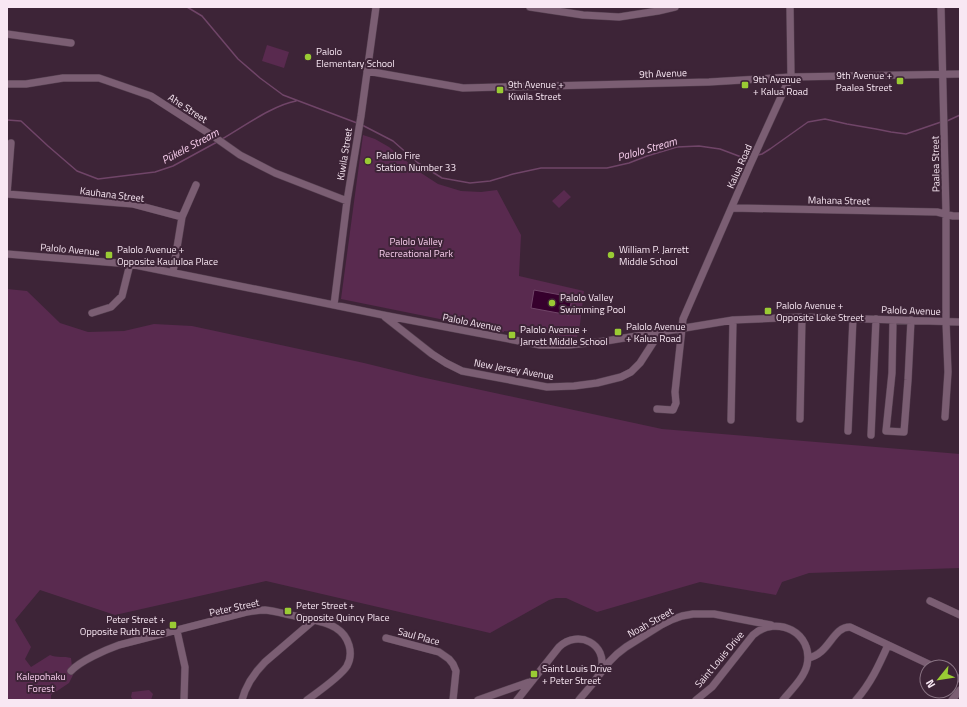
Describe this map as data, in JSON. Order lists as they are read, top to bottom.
{
  "streets": {
    "street": [
      "9th Avenue",
      "Ahe Street",
      "Kiwila Street",
      "Paalea Street",
      "Kalua Road",
      "Kauhana Street",
      "Mahana Street",
      "Palolo Avenue",
      "New Jersey Avenue",
      "Peter Street",
      "Noah Street",
      "Saul Place",
      "Saint Louis Drive"
    ]
  },
  "crossings": [
    ["9th Avenue", "Kiwila Street"],
    ["9th Avenue", "Paalea Street"],
    ["9th Avenue", "Kalua Road"],
    ["Ahe Street", "Kiwila Street"],
    ["Kiwila Street", "Palolo Avenue"],
    ["Paalea Street", "Mahana Street"],
    ["Paalea Street", "Palolo Avenue"],
    ["Kalua Road", "Mahana Street"],
    ["Kalua Road", "Palolo Avenue"],
    ["Palolo Avenue", "New Jersey Avenue"],
    ["Noah Street", "Saint Louis Drive"]
  ],
  "water": ["Pūkele Stream", "Palolo Stream"],
  "parks": ["Palolo Valley Recreational Park", "Kalepohaku Forest"],
  "places": {
    "other": [
      "Palolo Elementary School",
      "Palolo Fire Station Number 33",
      "William P. Jarrett Middle School",
      "Palolo Valley Swimming Pool"
    ],
    "transit": [
      "9th Avenue + Paalea Street",
      "9th Avenue + Kalua Road",
      "9th Avenue + Kiwila Street",
      "Palolo Avenue + Opposite Kaululoa Place",
      "Palolo Avenue + Opposite Loke Street",
      "Palolo Avenue + Kalua Road",
      "Palolo Avenue + Jarrett Middle School",
      "Peter Street + Opposite Quincy Place",
      "Peter Street + Opposite Ruth Place",
      "Saint Louis Drive + Peter Street"
    ]
  },
  "north": "bottom left"
}
